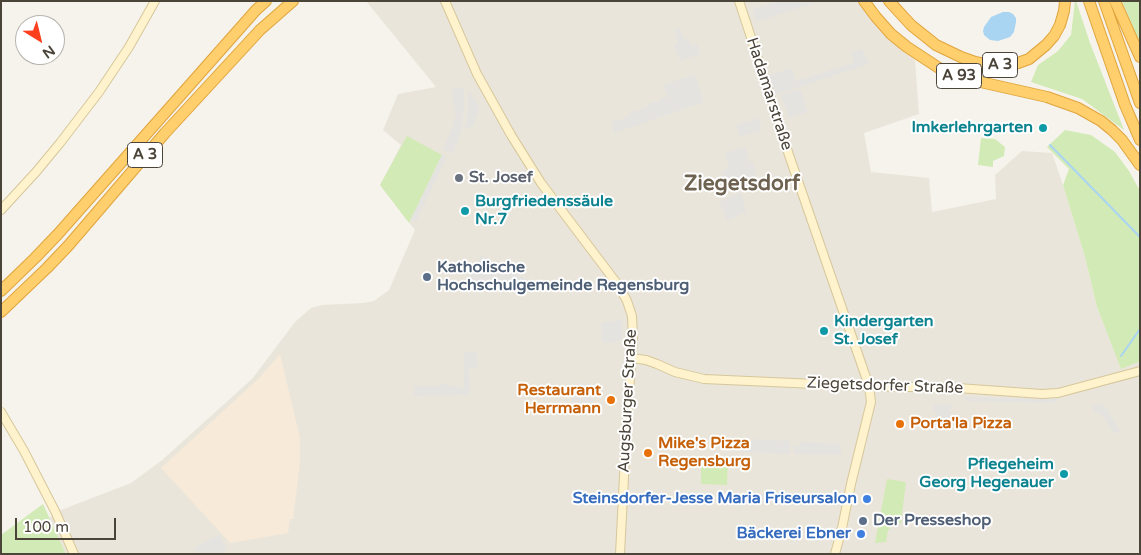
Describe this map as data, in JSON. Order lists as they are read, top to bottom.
{
  "streets": {
    "highway": ["A 3", "A 93"],
    "street": ["Hadamarstraße", "Ziegetsdorfer Straße", "Augsburger Straße"]
  },
  "crossings": [
    ["Hadamarstraße", "Ziegetsdorfer Straße"],
    ["Ziegetsdorfer Straße", "Augsburger Straße"]
  ],
  "districts": ["Ziegetsdorf"],
  "places": [
    "Imkerlehrgarten",
    "St. Josef",
    "Burgfriedenssäule Nr.7",
    "Katholische Hochschulgemeinde Regensburg",
    "Kindergarten St. Josef",
    "Restaurant Herrmann",
    "Porta'la Pizza",
    "Mike's Pizza Regensburg",
    "Pflegeheim Georg Hegenauer",
    "Steinsdorfer-Jesse Maria Friseursalon",
    "Der Presseshop",
    "Bäckerei Ebner"
  ],
  "scale_bar": "100 m",
  "north": "bottom right"
}
